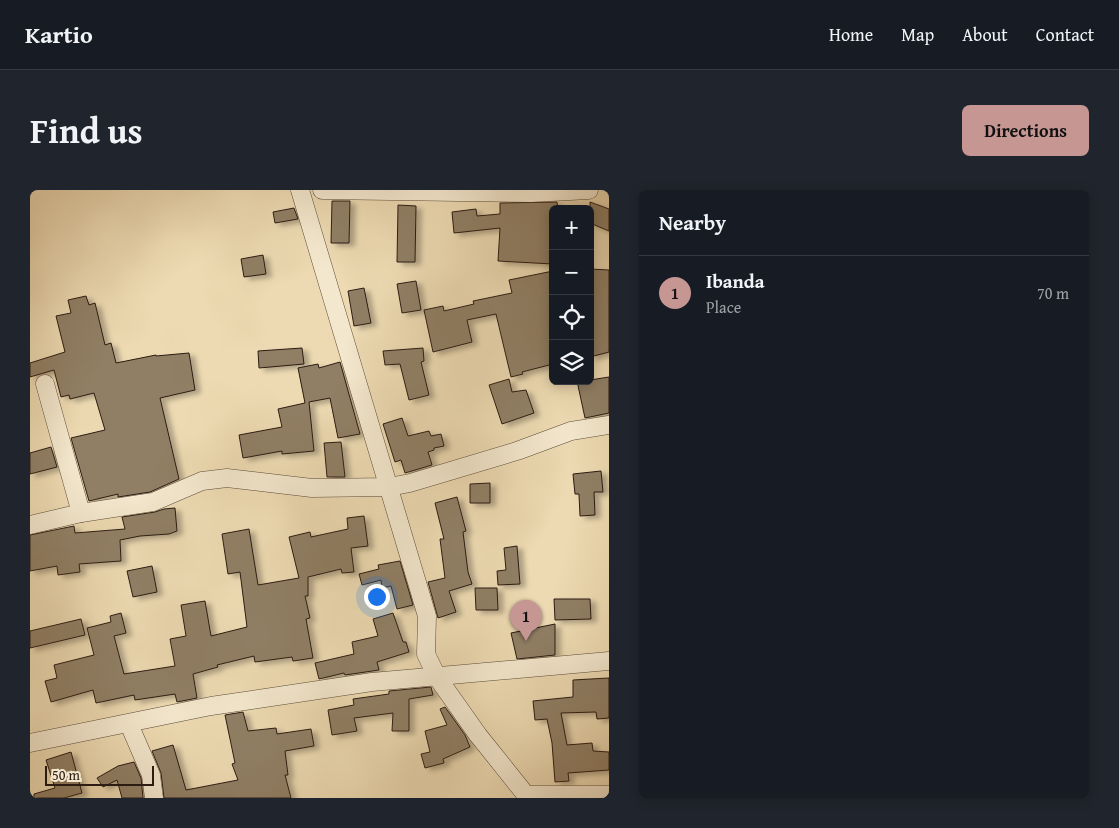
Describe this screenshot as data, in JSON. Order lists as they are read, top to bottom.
{
  "scale_bar": "50 m",
  "page": {
    "header": "Kartio",
    "nav": [
      "Home",
      "Map",
      "About",
      "Contact"
    ],
    "title": "Find us",
    "buttons": "Directions",
    "heading": "Nearby",
    "map_buttons": ["+", "−"],
    "list": [
      {
        "mark": "1",
        "name": "Ibanda",
        "note": "Place",
        "value": "70 m"
      }
    ],
    "pins": "1",
    "scale": "50 m"
  }
}
